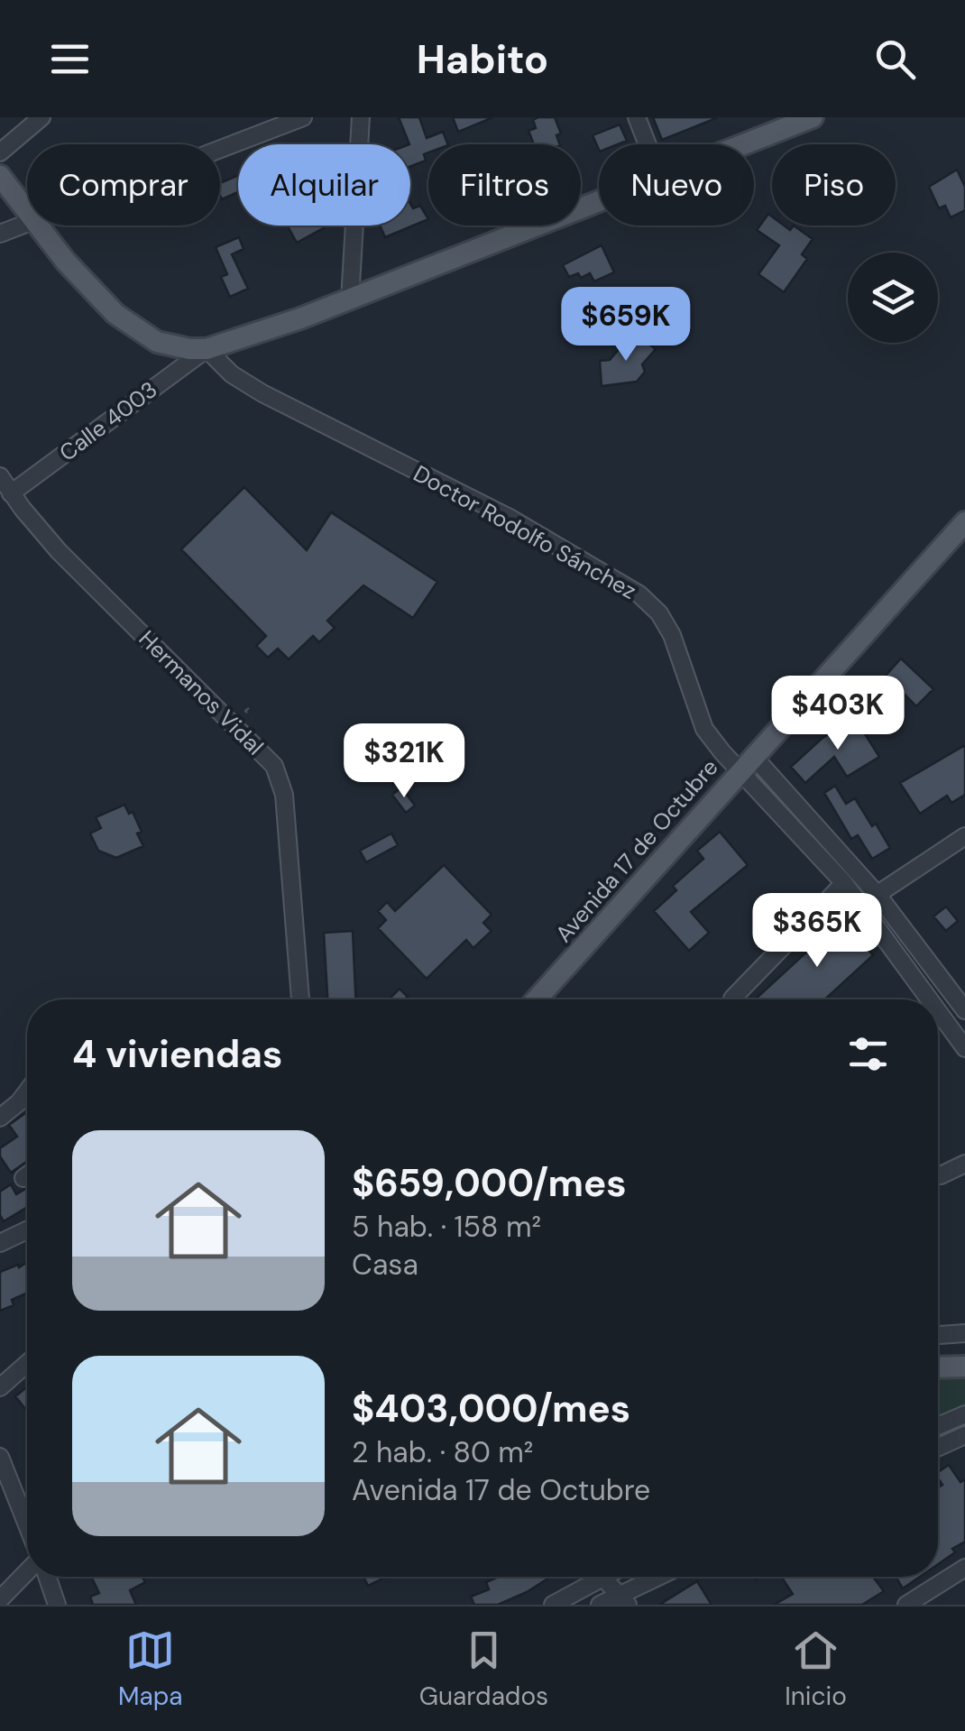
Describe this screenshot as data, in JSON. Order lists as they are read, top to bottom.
{
  "streets": {
    "main road": ["Avenida 17 de Octubre"],
    "street": ["Calle 4003", "Doctor Rodolfo Sánchez", "Hermanos Vidal"]
  },
  "crossings": [
    ["Calle 4003", "Doctor Rodolfo Sánchez"],
    ["Calle 4003", "Hermanos Vidal"],
    ["Doctor Rodolfo Sánchez", "Avenida 17 de Octubre"]
  ],
  "page": {
    "header": "Habito",
    "chip": [
      "Comprar",
      "Alquilar",
      "Filtros",
      "Nuevo",
      "Piso"
    ],
    "price": [
      "$659K",
      "$403K",
      "$321K",
      "$365K"
    ],
    "heading": "4 viviendas",
    "list": [
      {
        "name": "$659,000/mes",
        "note": "5 hab. · 158 m² · Casa"
      },
      {
        "name": "$403,000/mes",
        "note": "2 hab. · 80 m² · Avenida 17 de Octubre"
      }
    ],
    "tabs": ["Mapa", "Guardados", "Inicio"]
  }
}
